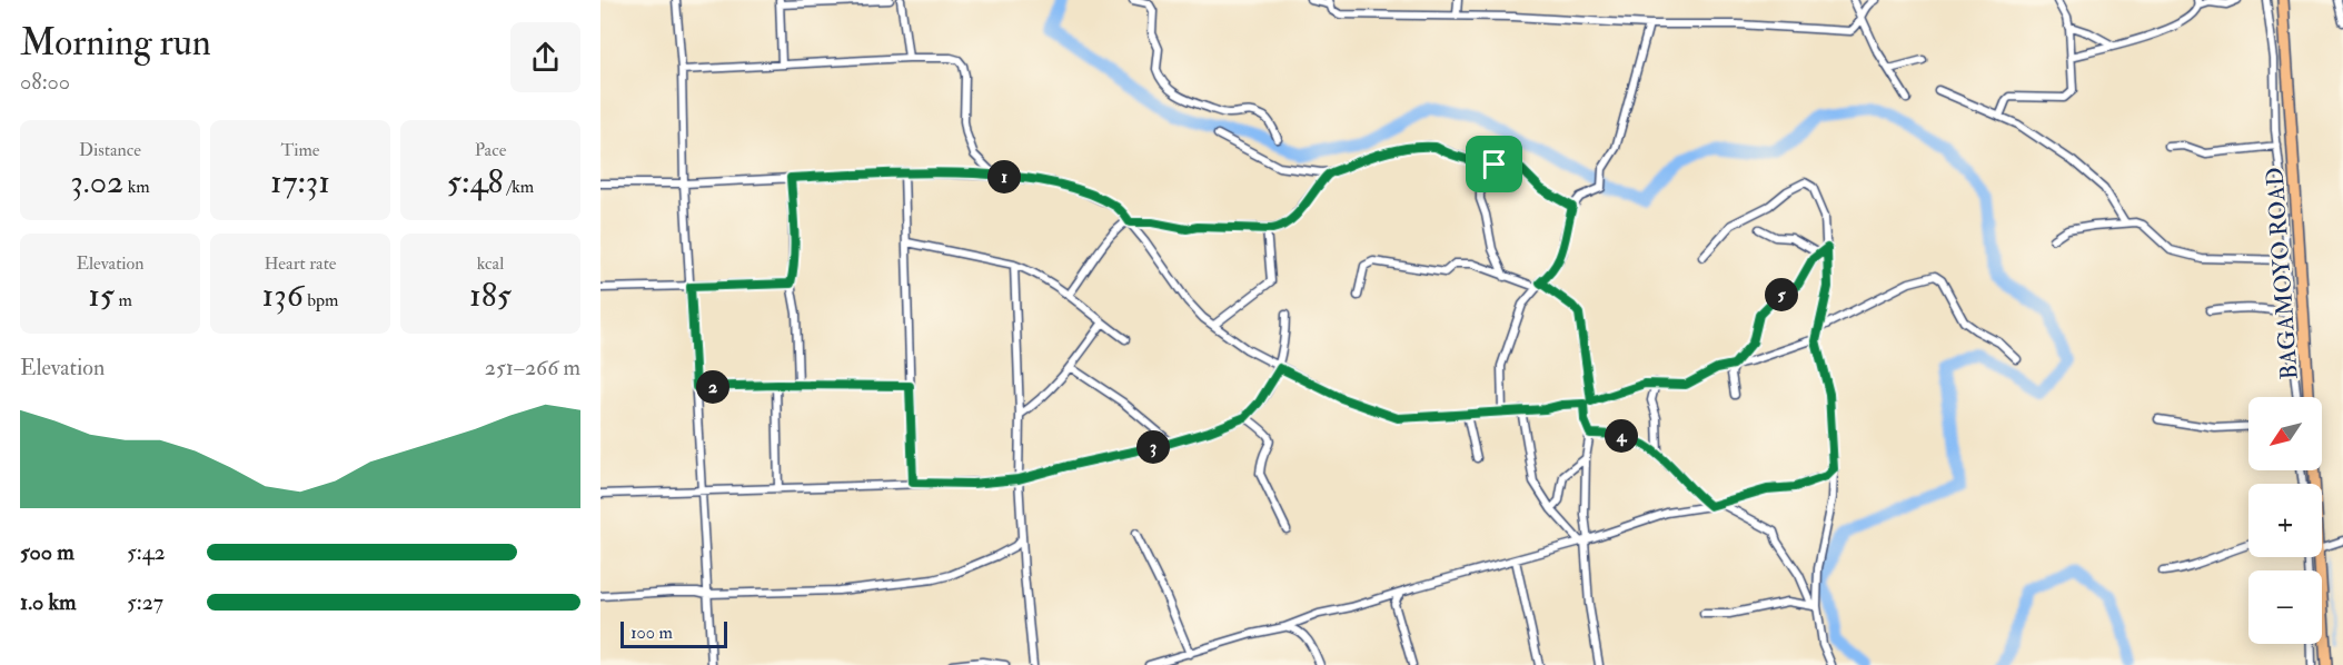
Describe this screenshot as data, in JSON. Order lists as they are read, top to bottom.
{
  "streets": {
    "highway": ["BAGAMOYO ROAD"]
  },
  "scale_bar": "100 m",
  "north": "bottom left",
  "page": {
    "heading": ["Morning run", "08:00"],
    "stats": [
      ["Distance", "3.02 km"],
      ["Time", "17:31"],
      ["Pace", "5:48 /km"],
      ["Elevation", "15 m"],
      ["Heart rate", "136 bpm"],
      ["kcal", "185"]
    ],
    "pins": [
      "1",
      "5",
      "2",
      "4",
      "3"
    ],
    "chart": ["Elevation", "251–266 m"],
    "map_buttons": ["+", "−"],
    "list": [
      {
        "name": "500 m",
        "note": "5:42"
      },
      {
        "name": "1.0 km",
        "note": "5:27"
      }
    ],
    "scale": "100 m"
  }
}
